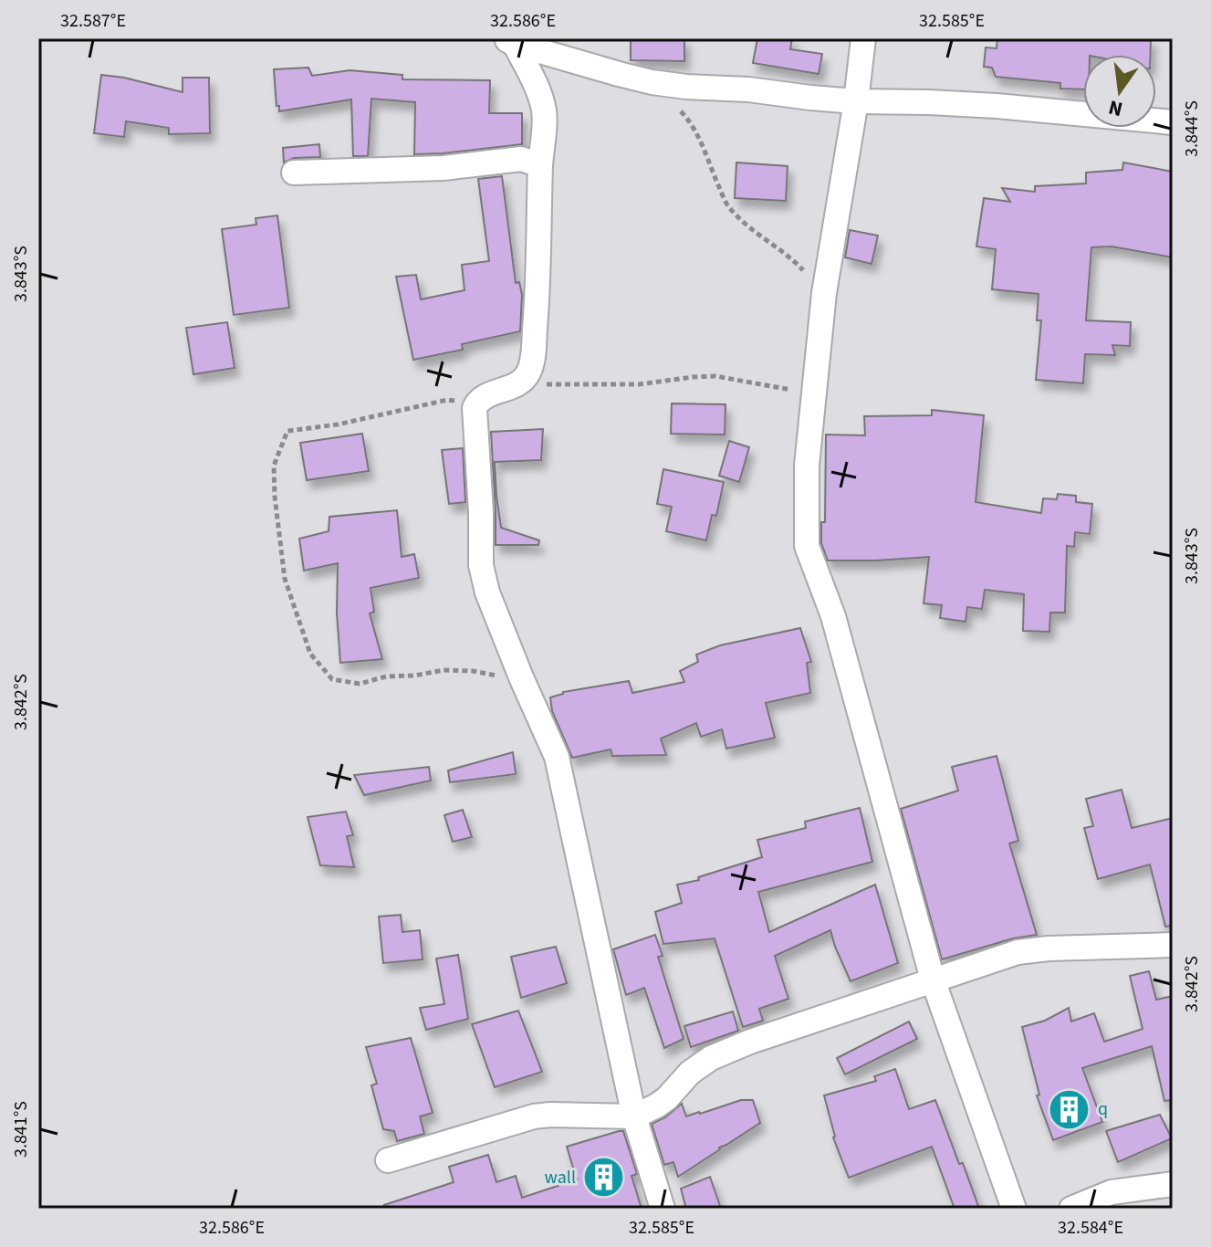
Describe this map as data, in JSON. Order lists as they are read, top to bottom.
{
  "places": {
    "building": ["q", "wall"]
  },
  "north": "bottom",
  "coordinates": [
    "32.587°E",
    "32.586°E",
    "32.585°E",
    "3.844°S",
    "3.843°S",
    "3.842°S",
    "3.841°S",
    "32.584°E"
  ]
}
